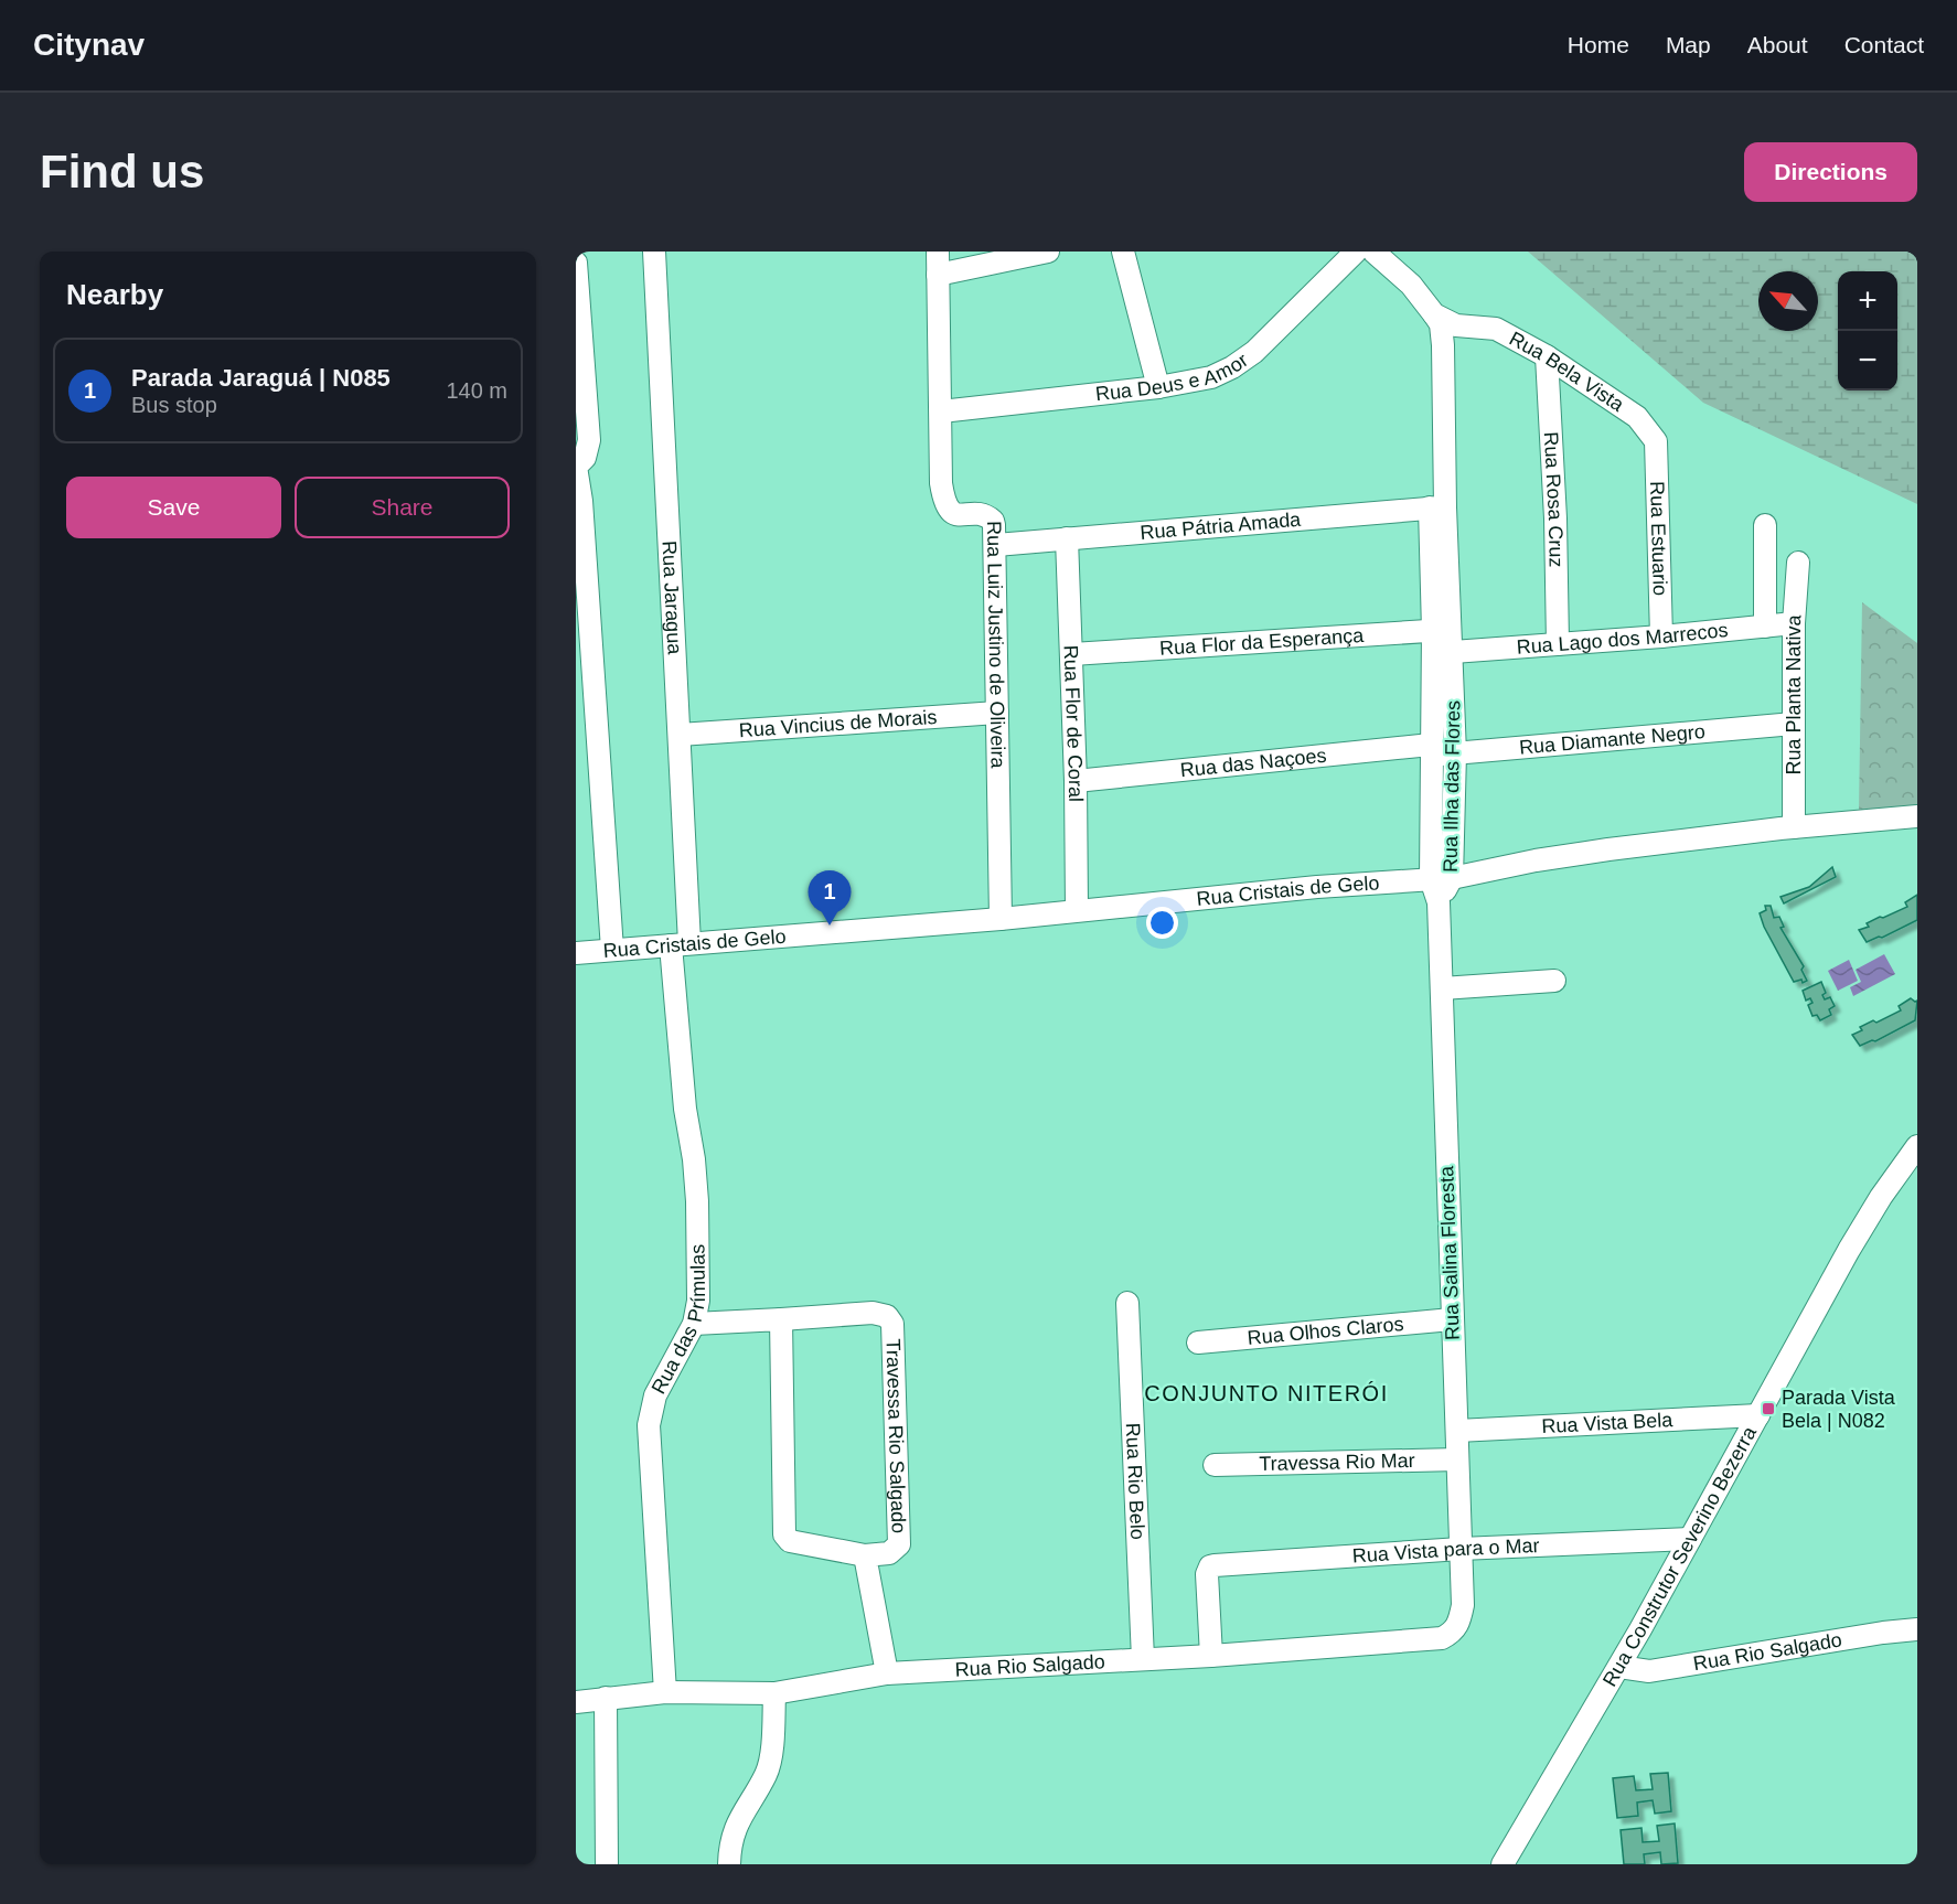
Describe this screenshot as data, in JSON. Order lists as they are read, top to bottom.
{
  "streets": {
    "street": [
      "Rua Bela Vista",
      "Rua Deus e Amor",
      "Rua Rosa Cruz",
      "Rua Pátria Amada",
      "Rua Estuario",
      "Rua Jaragua",
      "Rua Lago dos Marrecos",
      "Rua Flor da Esperança",
      "Rua Luiz Justino de Oliveira",
      "Rua Planta Nativa",
      "Rua Vincius de Morais",
      "Rua Flor de Coral",
      "Rua Diamante Negro",
      "Rua das Naçoes",
      "Rua Ilha das Flores",
      "Rua Cristais de Gelo",
      "Rua Salina Floresta",
      "Rua das Prímulas",
      "Rua Olhos Claros",
      "Rua Vista Bela",
      "Travessa Rio Salgado",
      "Travessa Rio Mar",
      "Rua Rio Belo",
      "Rua Vista para o Mar",
      "Rua Construtor Severino Bezerra",
      "Rua Rio Salgado"
    ]
  },
  "crossings": [
    ["Rua Bela Vista", "Rua Rosa Cruz"],
    ["Rua Bela Vista", "Rua Estuario"],
    ["Rua Bela Vista", "Rua Ilha das Flores"],
    ["Rua Deus e Amor", "Rua Luiz Justino de Oliveira"],
    ["Rua Rosa Cruz", "Rua Lago dos Marrecos"],
    ["Rua Pátria Amada", "Rua Luiz Justino de Oliveira"],
    ["Rua Pátria Amada", "Rua Flor de Coral"],
    ["Rua Pátria Amada", "Rua Ilha das Flores"],
    ["Rua Estuario", "Rua Lago dos Marrecos"],
    ["Rua Jaragua", "Rua Vincius de Morais"],
    ["Rua Jaragua", "Rua Cristais de Gelo"],
    ["Rua Jaragua", "Rua das Prímulas"],
    ["Rua Lago dos Marrecos", "Rua Planta Nativa"],
    ["Rua Lago dos Marrecos", "Rua Ilha das Flores"],
    ["Rua Flor da Esperança", "Rua Flor de Coral"],
    ["Rua Flor da Esperança", "Rua Ilha das Flores"],
    ["Rua Luiz Justino de Oliveira", "Rua Vincius de Morais"],
    ["Rua Luiz Justino de Oliveira", "Rua Cristais de Gelo"],
    ["Rua Planta Nativa", "Rua Diamante Negro"],
    ["Rua Planta Nativa", "Rua Cristais de Gelo"],
    ["Rua Flor de Coral", "Rua das Naçoes"],
    ["Rua Flor de Coral", "Rua Cristais de Gelo"],
    ["Rua Diamante Negro", "Rua das Naçoes"],
    ["Rua Diamante Negro", "Rua Ilha das Flores"],
    ["Rua das Naçoes", "Rua Ilha das Flores"],
    ["Rua Ilha das Flores", "Rua Cristais de Gelo"],
    ["Rua Ilha das Flores", "Rua Salina Floresta"],
    ["Rua Cristais de Gelo", "Rua das Prímulas"],
    ["Rua Salina Floresta", "Rua Olhos Claros"],
    ["Rua Salina Floresta", "Rua Vista Bela"],
    ["Rua Salina Floresta", "Travessa Rio Mar"],
    ["Rua Salina Floresta", "Rua Vista para o Mar"],
    ["Rua Salina Floresta", "Rua Rio Salgado"],
    ["Rua das Prímulas", "Rua Rio Salgado"],
    ["Rua Vista Bela", "Rua Construtor Severino Bezerra"],
    ["Rua Rio Belo", "Rua Rio Salgado"],
    ["Rua Vista para o Mar", "Rua Construtor Severino Bezerra"],
    ["Rua Vista para o Mar", "Rua Rio Salgado"],
    ["Rua Construtor Severino Bezerra", "Rua Rio Salgado"]
  ],
  "districts": ["CONJUNTO NITERÓI"],
  "places": {
    "transit": ["Parada Vista Bela | N082"]
  },
  "north": "top left",
  "page": {
    "header": "Citynav",
    "nav": [
      "Home",
      "Map",
      "About",
      "Contact"
    ],
    "buttons": [
      "Directions",
      ["Save", "Share"]
    ],
    "title": "Find us",
    "heading": "Nearby",
    "map_buttons": ["+", "−"],
    "list": [
      {
        "mark": "1",
        "name": "Parada Jaraguá | N085",
        "note": "Bus stop",
        "value": "140 m"
      }
    ],
    "pins": "1"
  }
}
